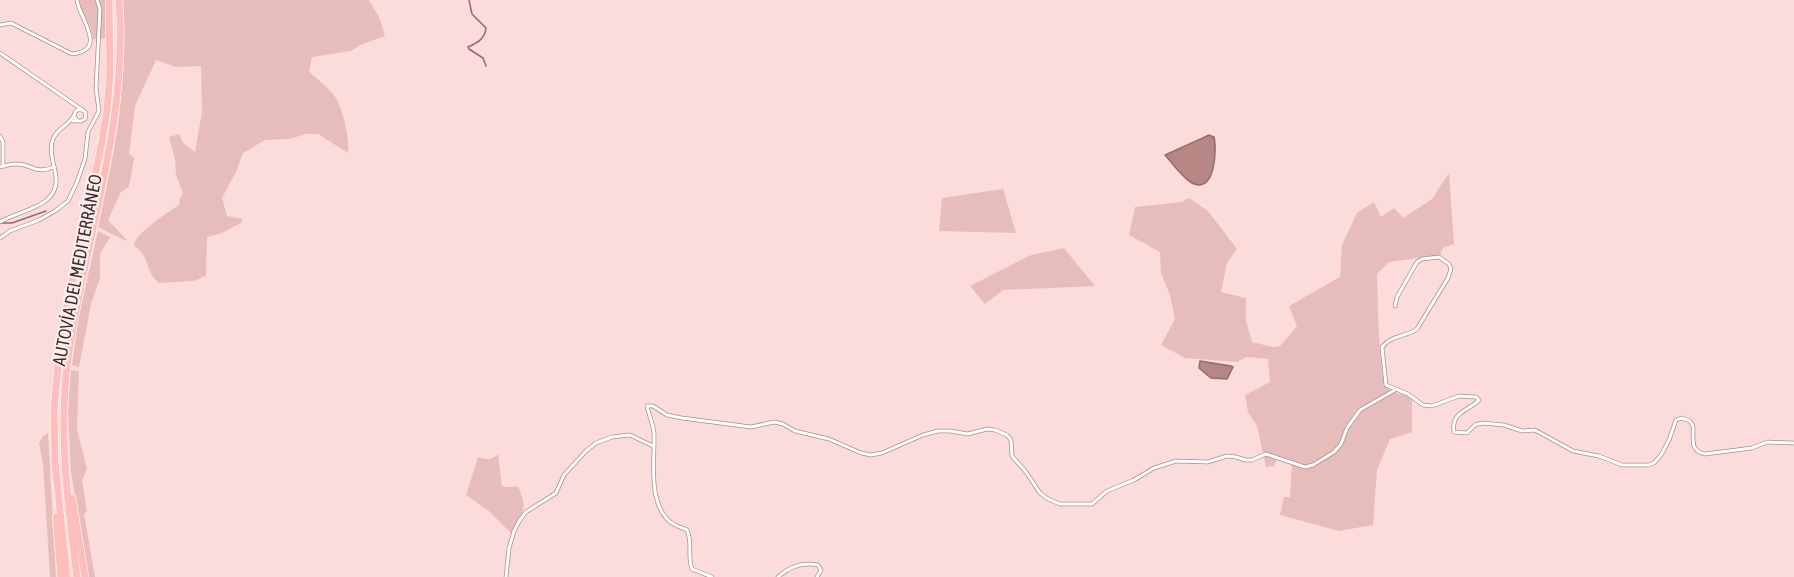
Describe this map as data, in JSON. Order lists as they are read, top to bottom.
{
  "streets": {
    "highway": ["AUTOVÍA DEL MEDITERRÁNEO"]
  }
}
